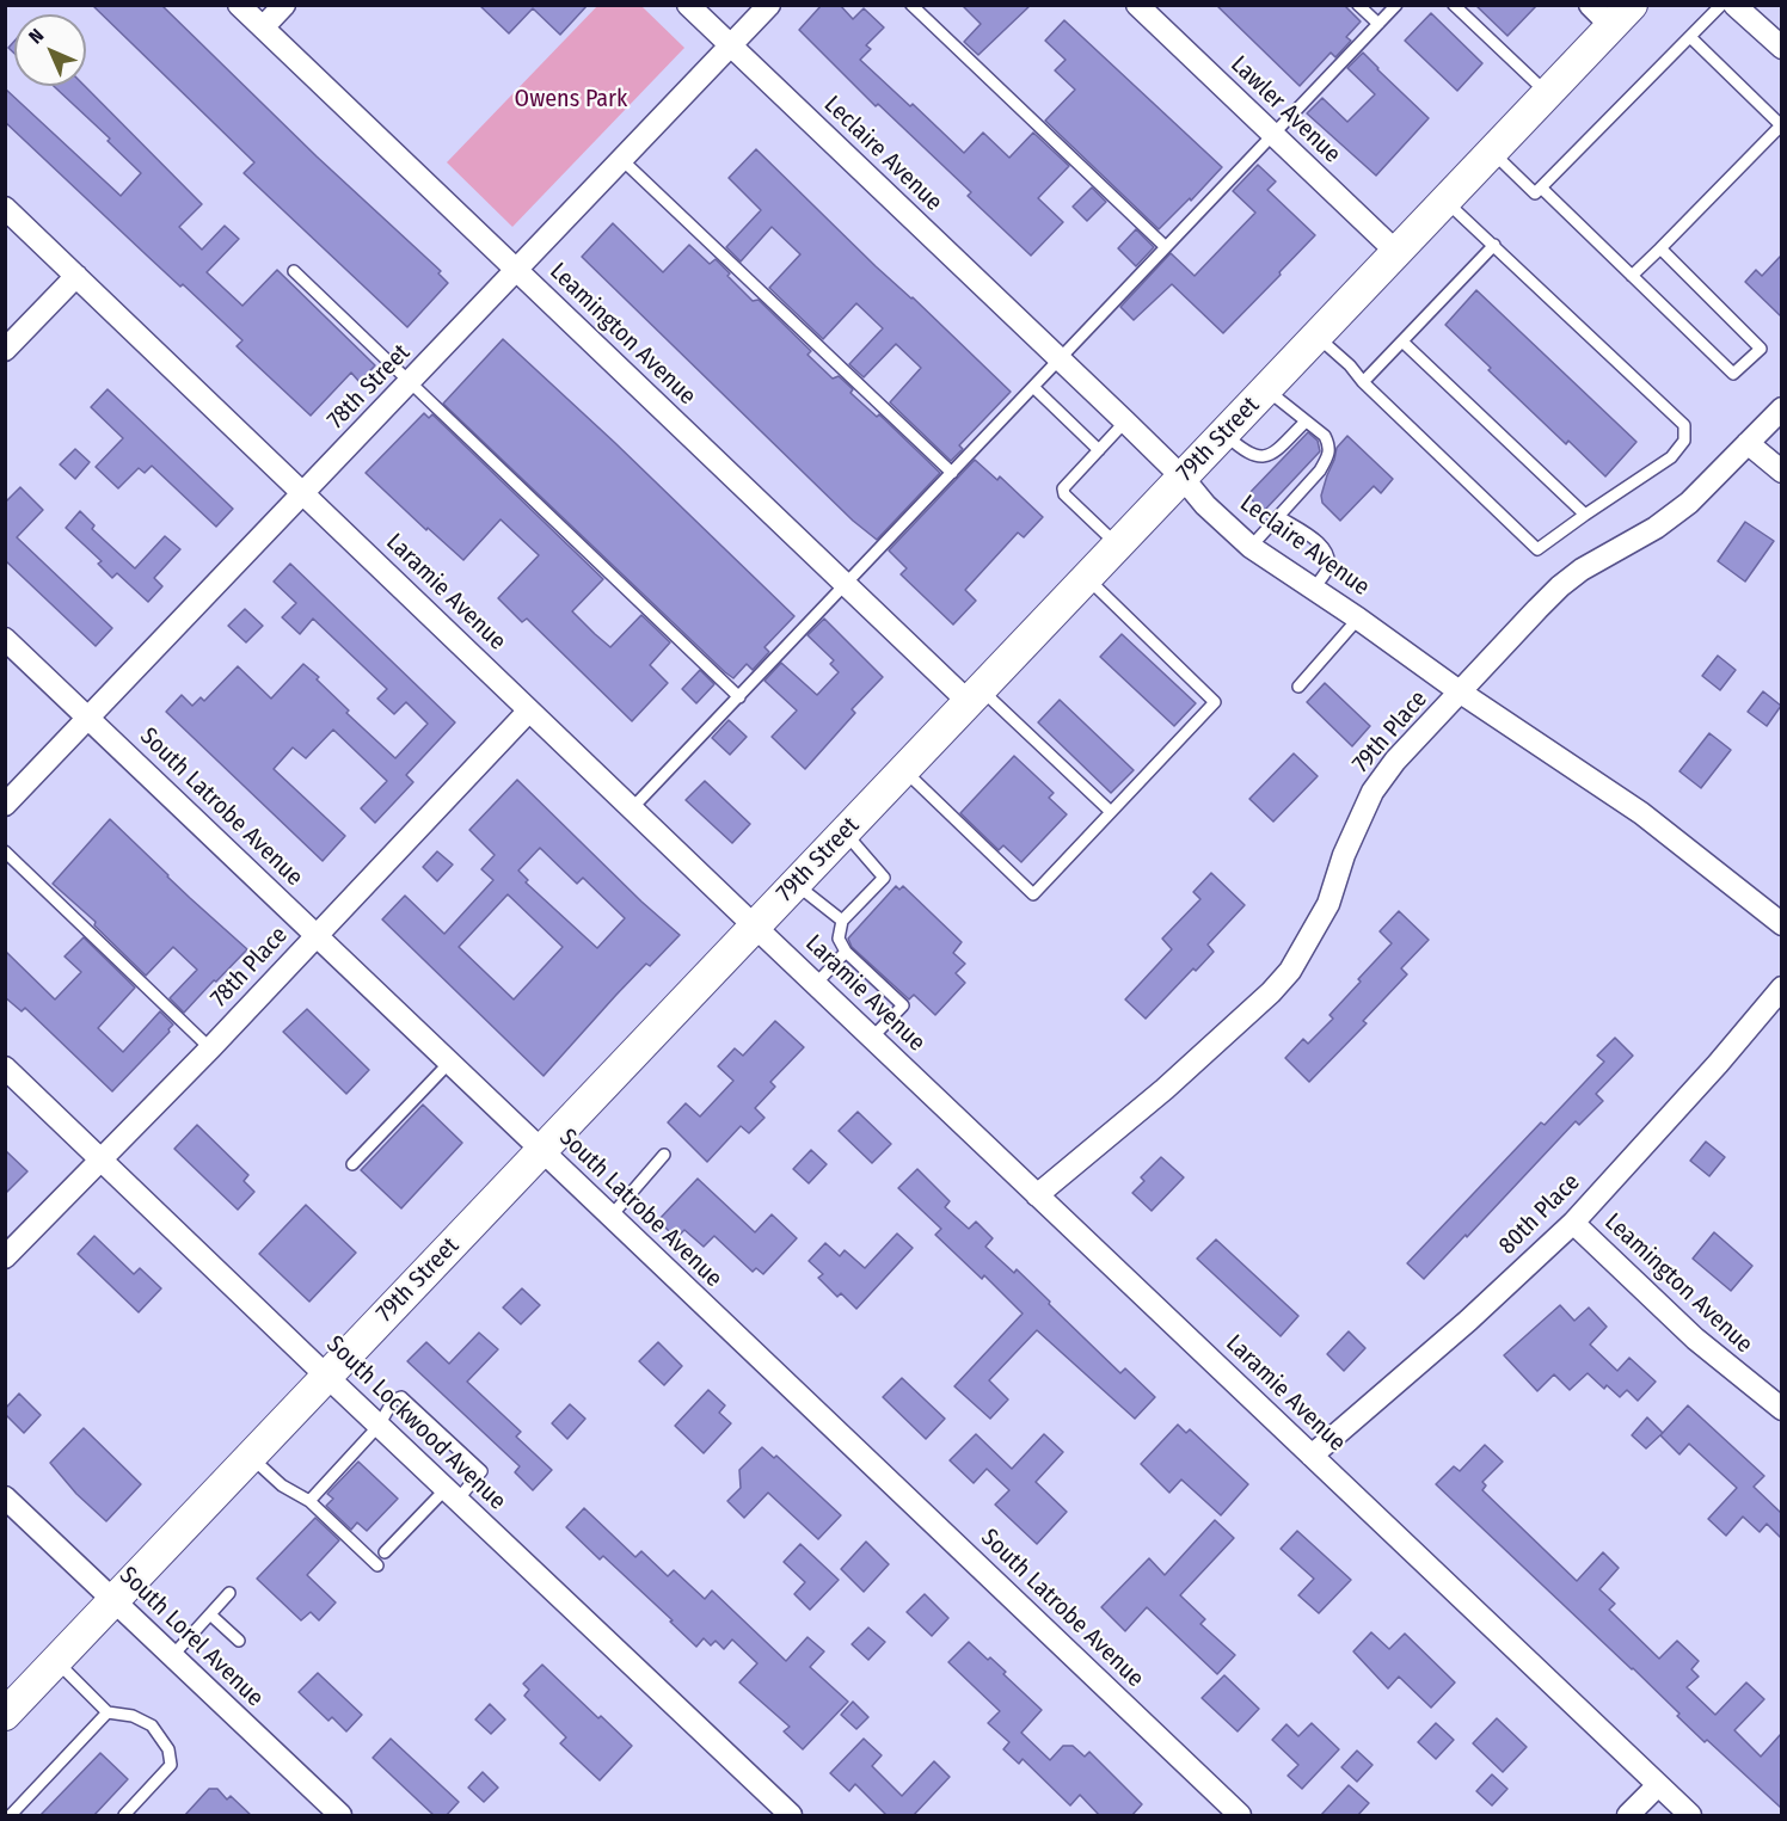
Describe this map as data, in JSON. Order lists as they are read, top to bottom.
{
  "streets": {
    "main road": ["79th Street"],
    "street": [
      "Lawler Avenue",
      "Leclaire Avenue",
      "Leamington Avenue",
      "78th Street",
      "Laramie Avenue",
      "79th Place",
      "South Latrobe Avenue",
      "78th Place",
      "80th Place",
      "South Lockwood Avenue",
      "South Lorel Avenue"
    ]
  },
  "crossings": [
    ["Lawler Avenue", "79th Street"],
    ["Leclaire Avenue", "78th Street"],
    ["Leclaire Avenue", "79th Street"],
    ["Leclaire Avenue", "79th Place"],
    ["Leamington Avenue", "78th Street"],
    ["Leamington Avenue", "79th Street"],
    ["Leamington Avenue", "80th Place"],
    ["78th Street", "Laramie Avenue"],
    ["78th Street", "South Latrobe Avenue"],
    ["79th Street", "Laramie Avenue"],
    ["79th Street", "South Latrobe Avenue"],
    ["79th Street", "South Lockwood Avenue"],
    ["79th Street", "South Lorel Avenue"],
    ["Laramie Avenue", "79th Place"],
    ["Laramie Avenue", "78th Place"],
    ["Laramie Avenue", "80th Place"],
    ["South Latrobe Avenue", "78th Place"],
    ["78th Place", "South Lockwood Avenue"]
  ],
  "parks": ["Owens Park"],
  "north": "top left"
}
